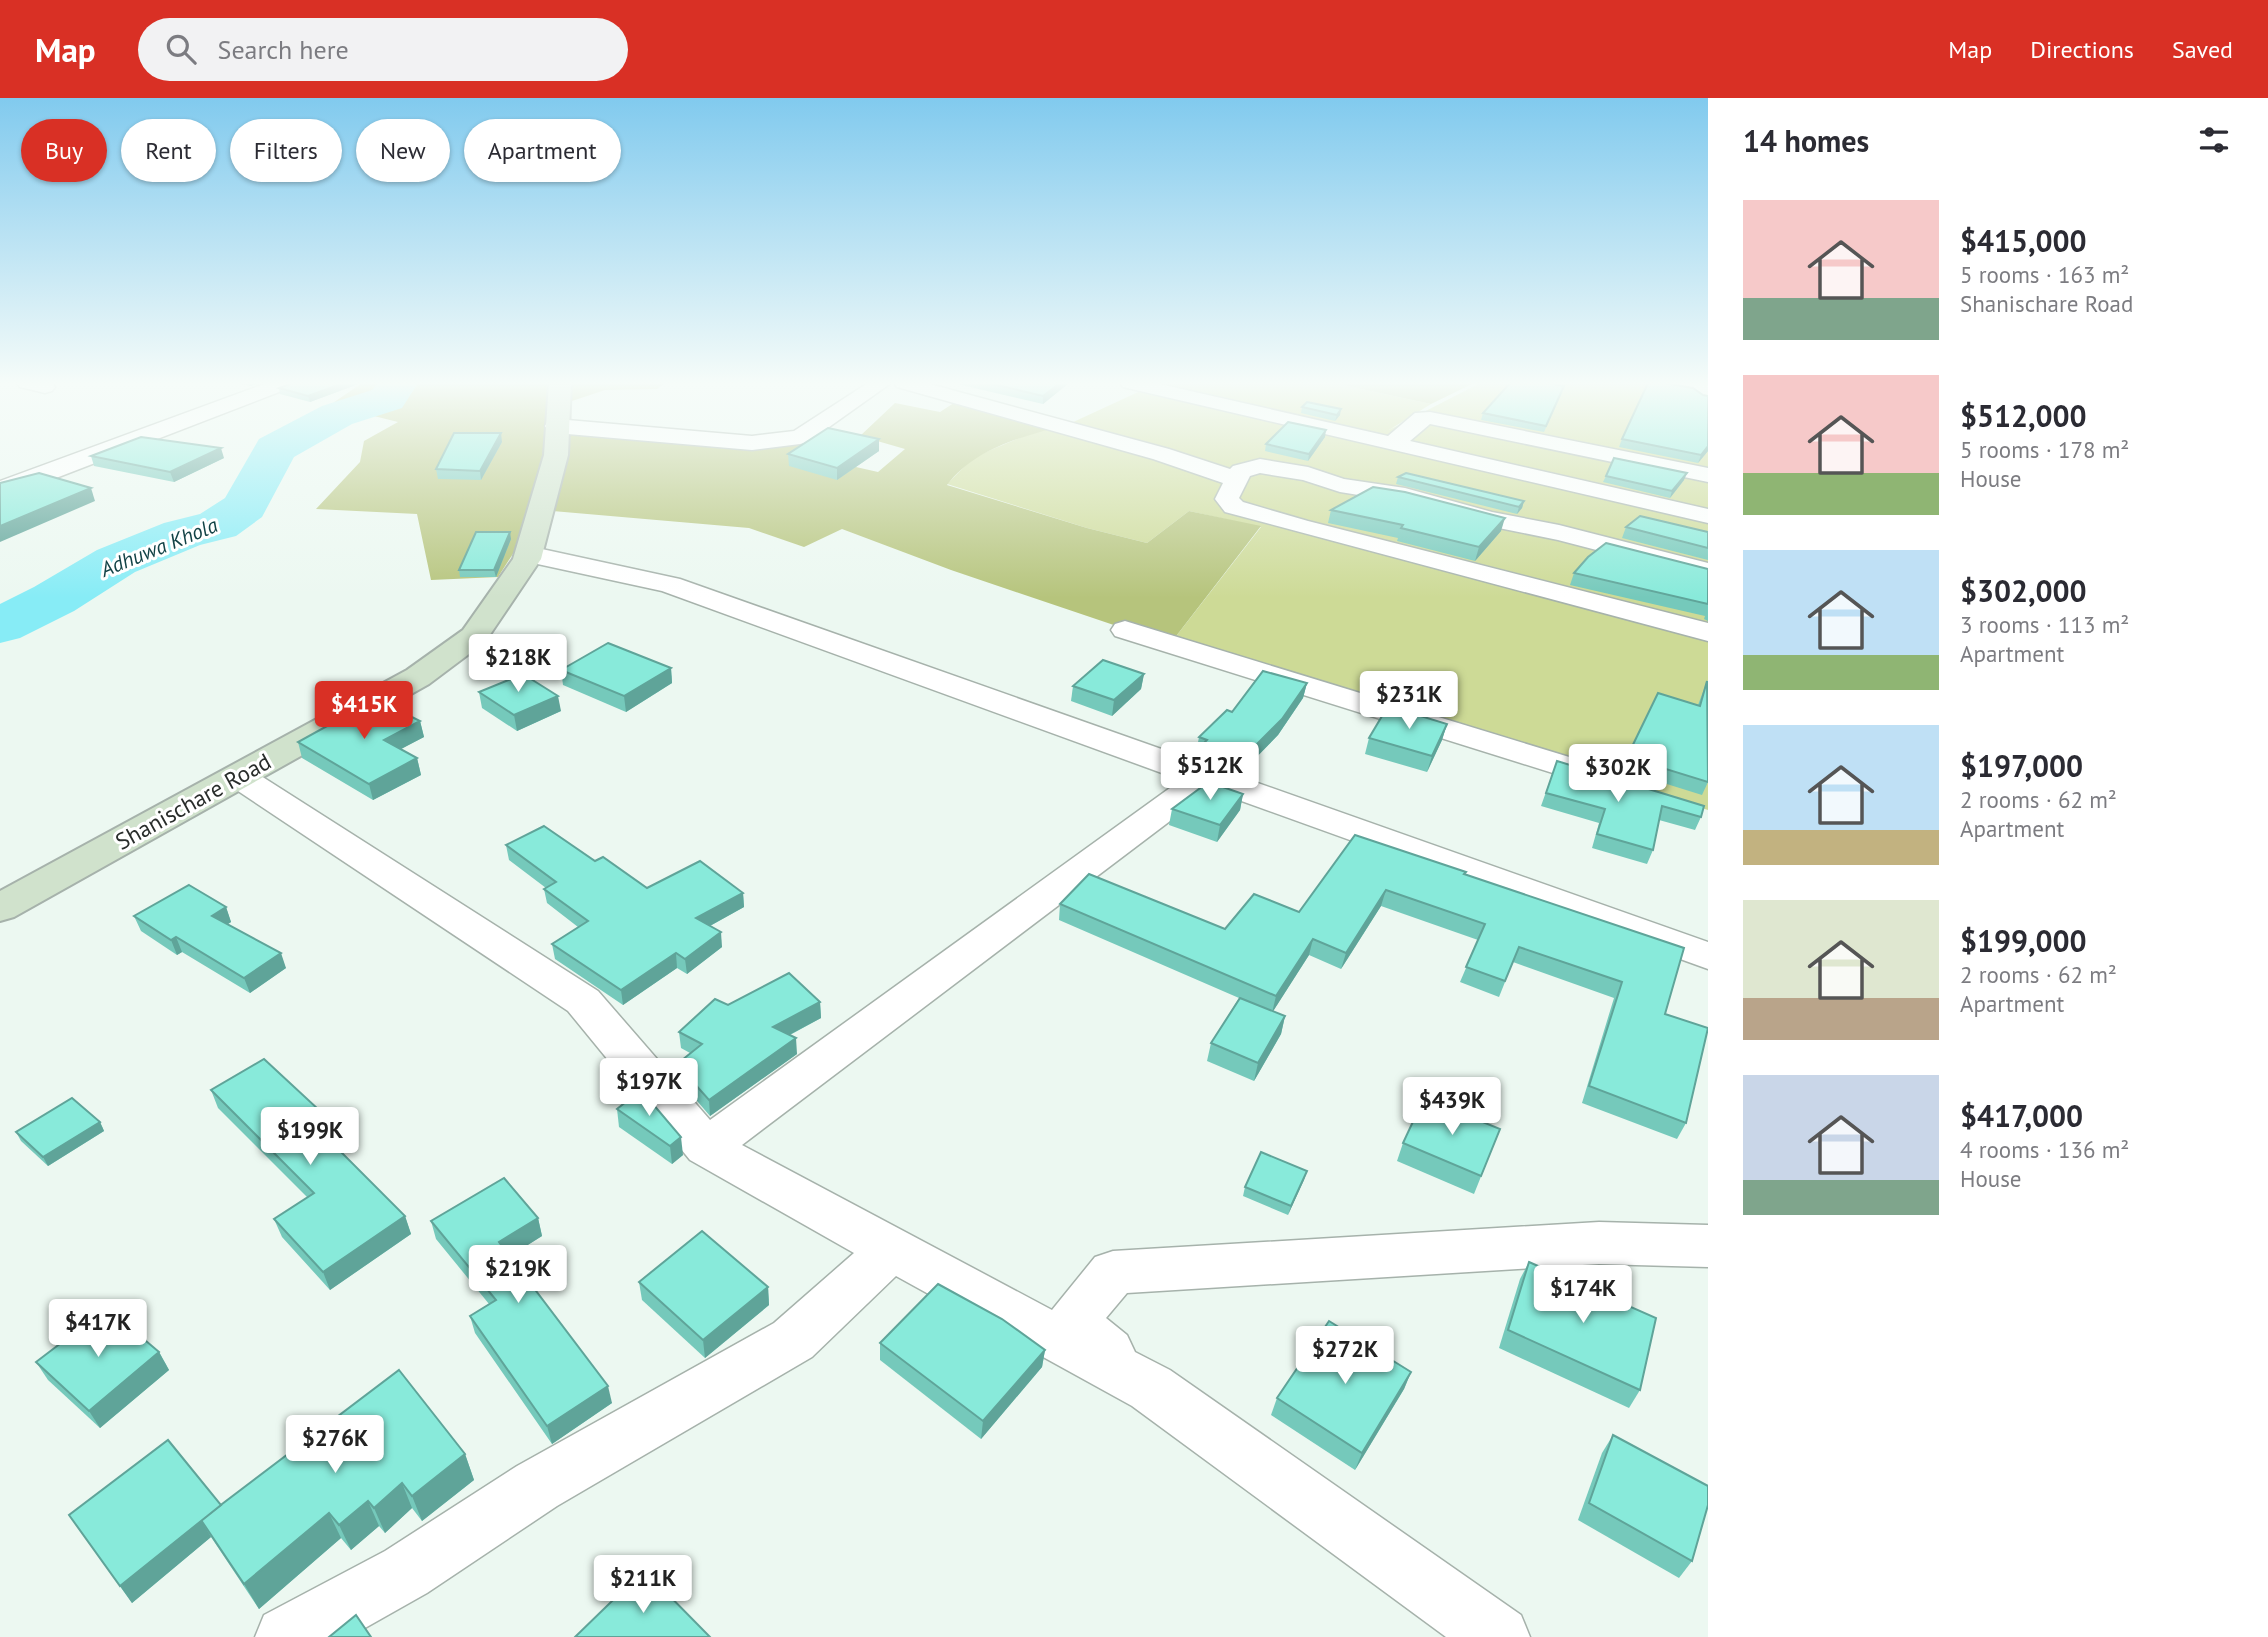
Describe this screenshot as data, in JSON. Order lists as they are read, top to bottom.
{
  "streets": {
    "street": ["Shanischare Road"]
  },
  "water": ["Adhuwa Khola"],
  "page": {
    "header": "Map",
    "search": "Search here",
    "nav": ["Map", "Directions", "Saved"],
    "heading": "14 homes",
    "chip": [
      "Buy",
      "Rent",
      "Filters",
      "New",
      "Apartment"
    ],
    "list": [
      {
        "name": "$415,000",
        "note": "5 rooms · 163 m² · Shanischare Road"
      },
      {
        "name": "$512,000",
        "note": "5 rooms · 178 m² · House"
      },
      {
        "name": "$302,000",
        "note": "3 rooms · 113 m² · Apartment"
      },
      {
        "name": "$197,000",
        "note": "2 rooms · 62 m² · Apartment"
      },
      {
        "name": "$199,000",
        "note": "2 rooms · 62 m² · Apartment"
      },
      {
        "name": "$417,000",
        "note": "4 rooms · 136 m² · House"
      }
    ],
    "price": [
      "$218K",
      "$231K",
      "$415K",
      "$512K",
      "$302K",
      "$197K",
      "$439K",
      "$199K",
      "$219K",
      "$174K",
      "$417K",
      "$272K",
      "$276K",
      "$211K"
    ]
  }
}
